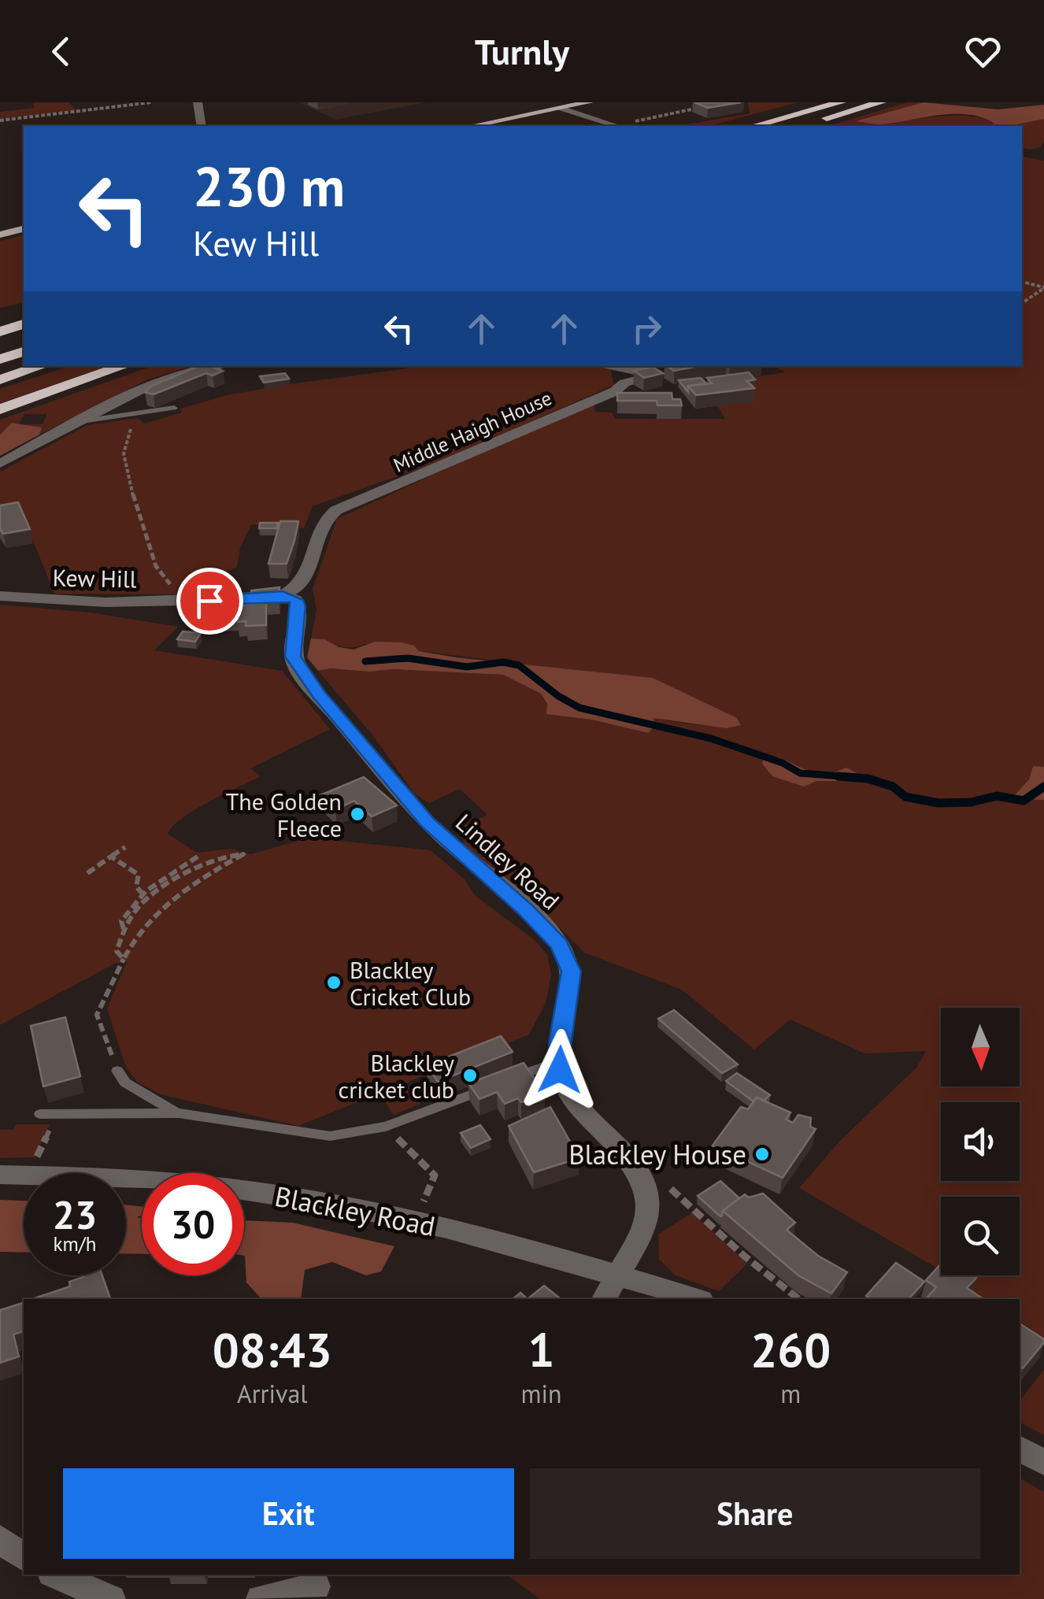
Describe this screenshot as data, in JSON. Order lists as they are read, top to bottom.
{
  "streets": {
    "street": [
      "Middle Haigh House",
      "Kew Hill",
      "Lindley Road",
      "Blackley Road"
    ]
  },
  "crossings": [
    ["Middle Haigh House", "Kew Hill"],
    ["Middle Haigh House", "Lindley Road"],
    ["Kew Hill", "Lindley Road"]
  ],
  "places": [
    "The Golden Fleece",
    "Blackley Cricket Club",
    "Blackley cricket club",
    "Blackley House"
  ],
  "north": "bottom",
  "page": {
    "header": "Turnly",
    "turn": ["230 m", "Kew Hill"],
    "speed": "23 km/h",
    "limit": "30",
    "eta": [
      "08:43",
      "Arrival",
      "1",
      "min",
      "260",
      "m"
    ],
    "buttons": ["Exit", "Share"]
  }
}
